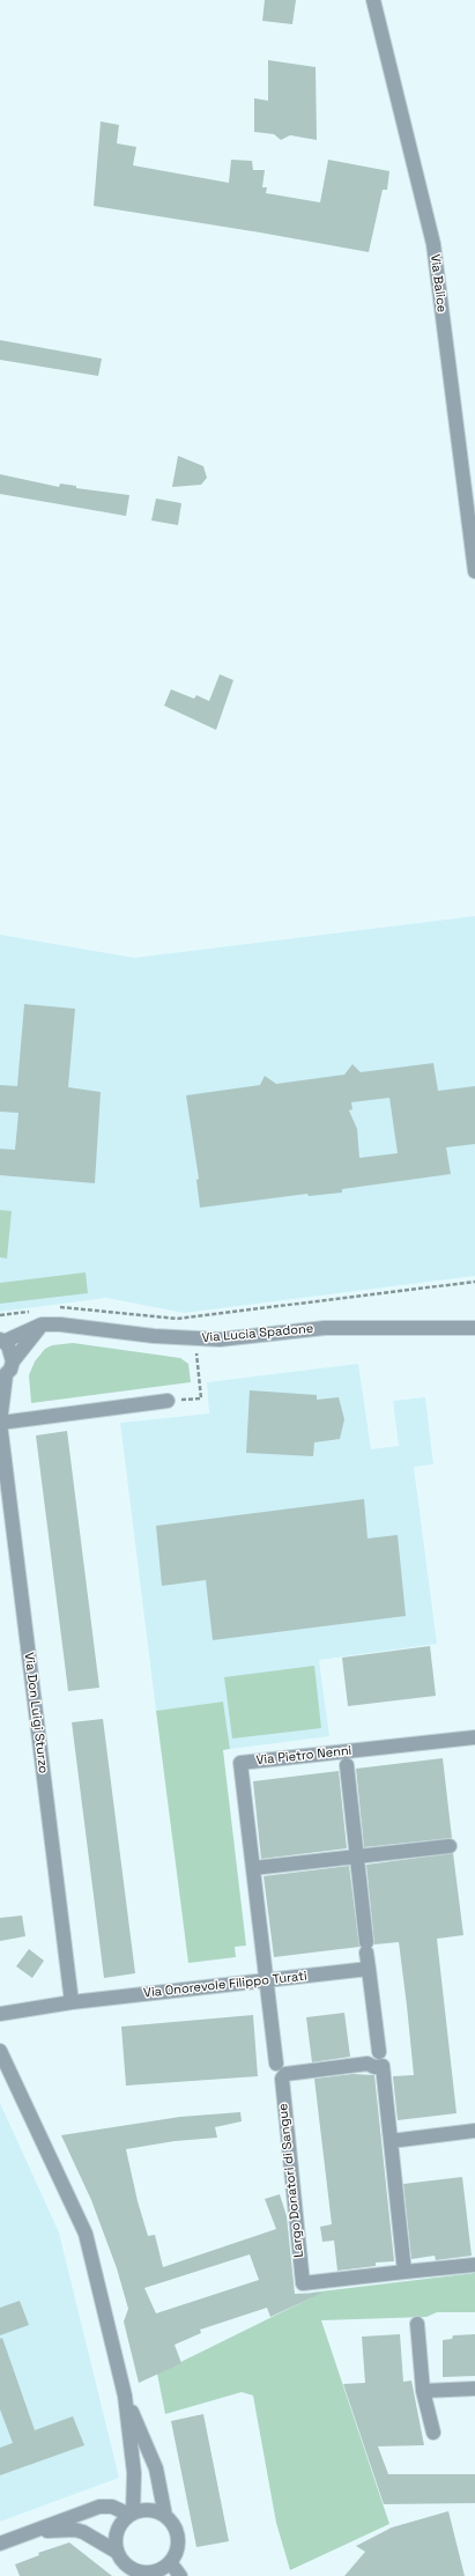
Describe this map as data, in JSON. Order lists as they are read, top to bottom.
{
  "streets": {
    "street": [
      "Via Balice",
      "Via Lucia Spadone",
      "Via Don Luigi Sturzo",
      "Via Pietro Nenni",
      "Via Onorevole Filippo Turati",
      "Largo Donatori di Sangue"
    ]
  },
  "crossings": [
    ["Via Don Luigi Sturzo", "Via Onorevole Filippo Turati"],
    ["Via Pietro Nenni", "Via Onorevole Filippo Turati"]
  ]
}
